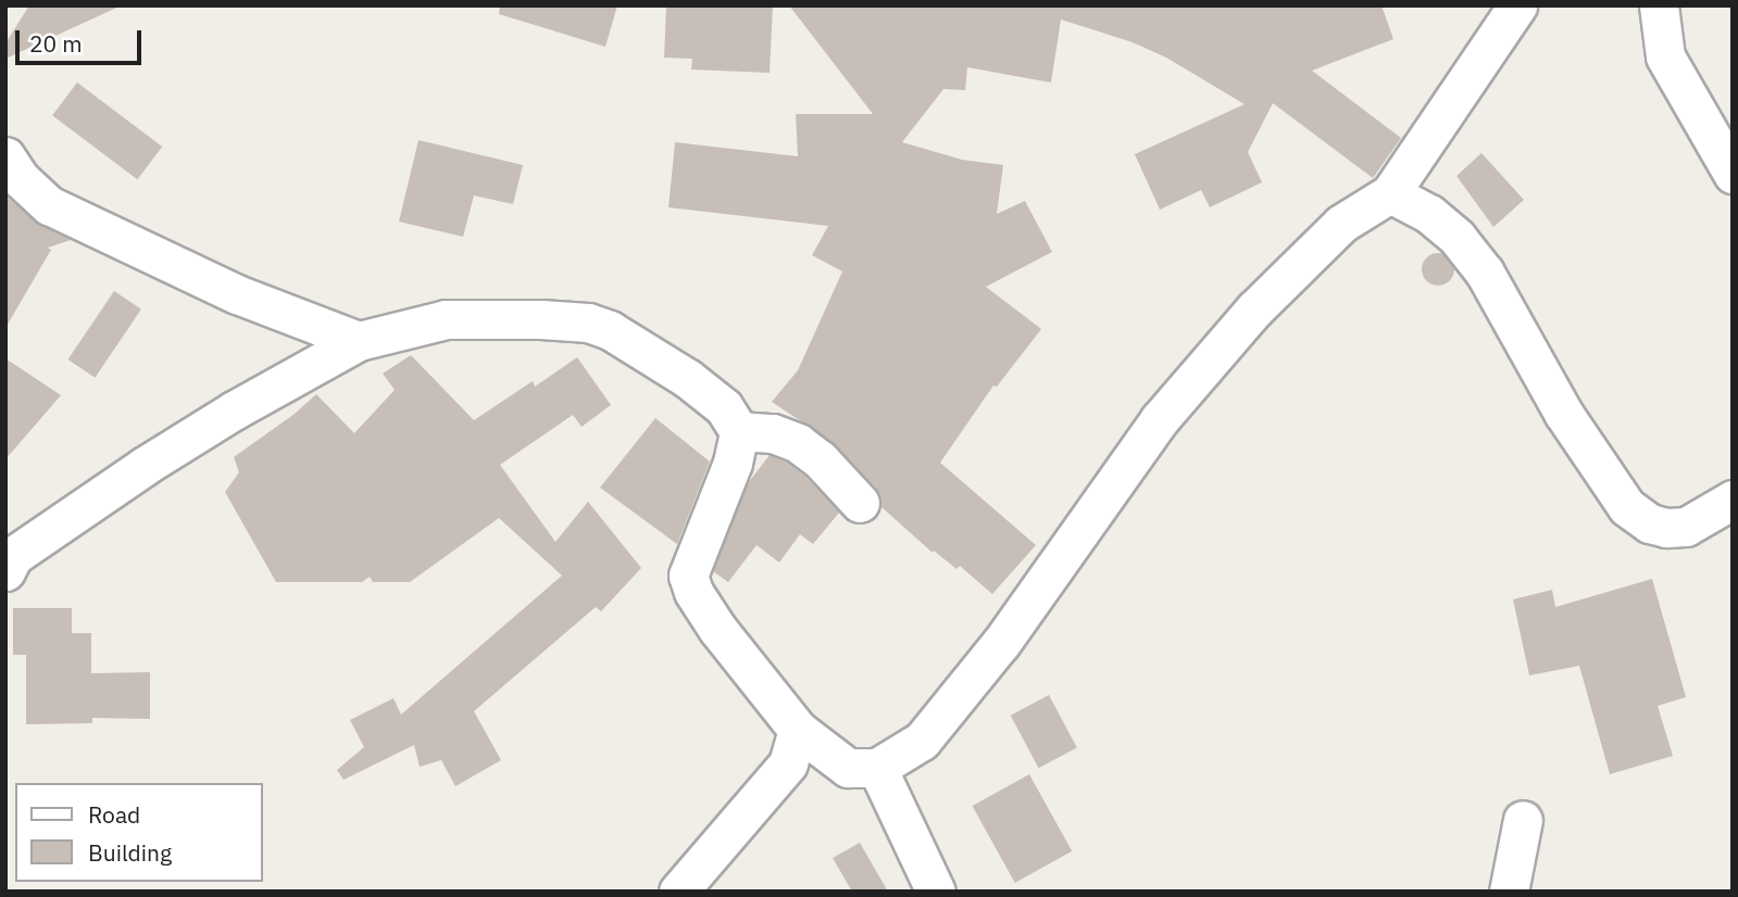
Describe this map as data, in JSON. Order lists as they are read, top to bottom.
{
  "legend": ["Road", "Building"],
  "scale_bar": "20 m"
}
